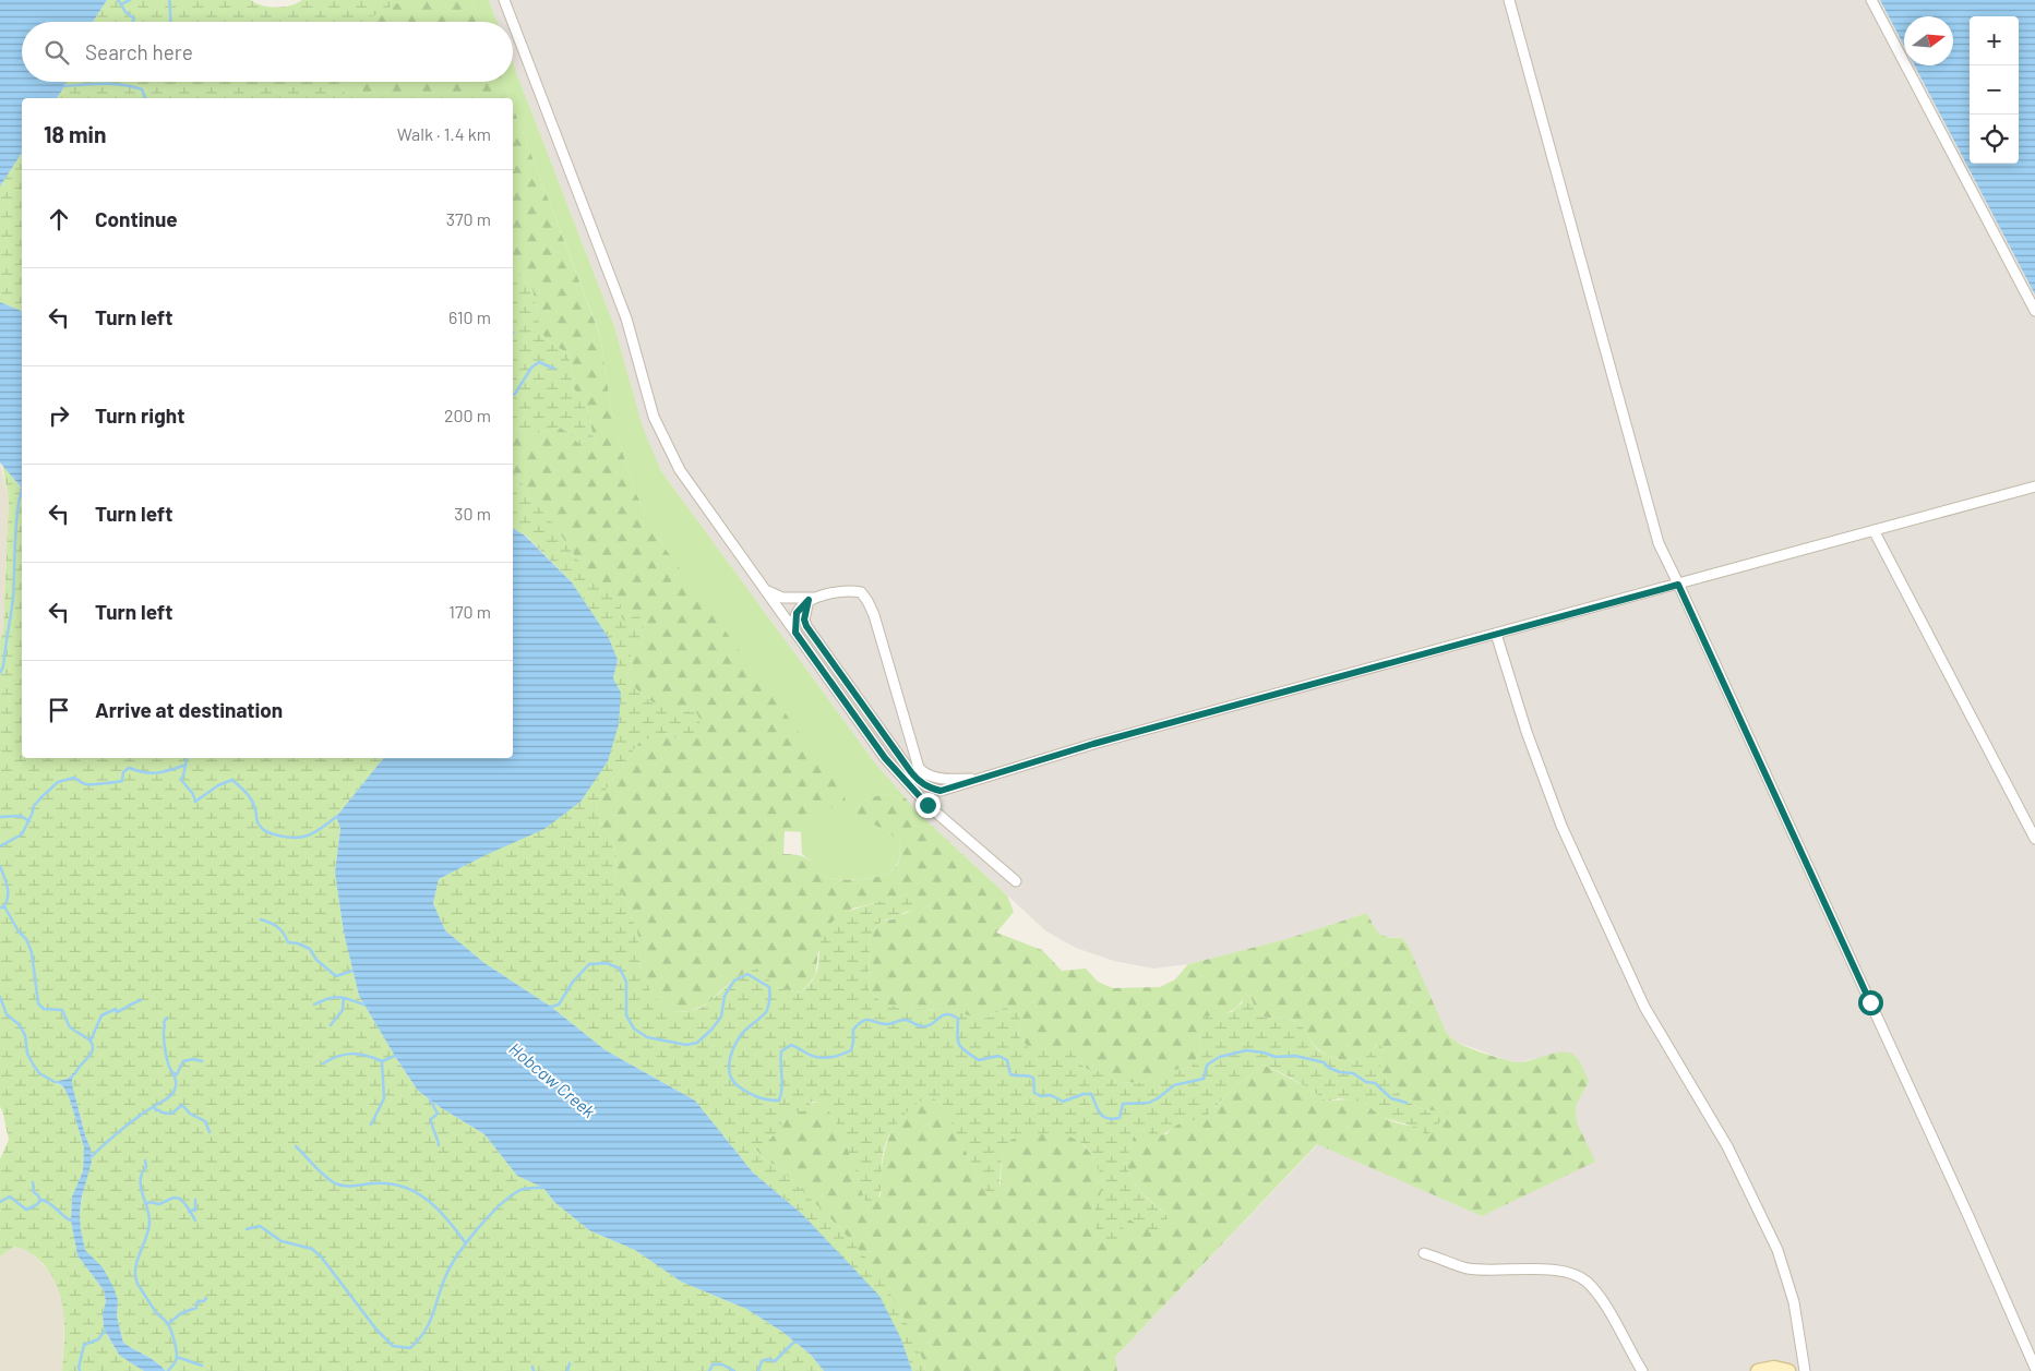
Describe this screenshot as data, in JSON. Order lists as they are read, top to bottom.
{
  "water": ["Hobcaw Creek"],
  "north": "right",
  "page": {
    "map_buttons": ["+", "−"],
    "search": "Search here",
    "heading": ["18 min", "Walk · 1.4 km"],
    "list": [
      ["Continue", "370 m"],
      ["Turn left", "610 m"],
      ["Turn right", "200 m"],
      ["Turn left", "30 m"],
      ["Turn left", "170 m"],
      "Arrive at destination"
    ]
  }
}
